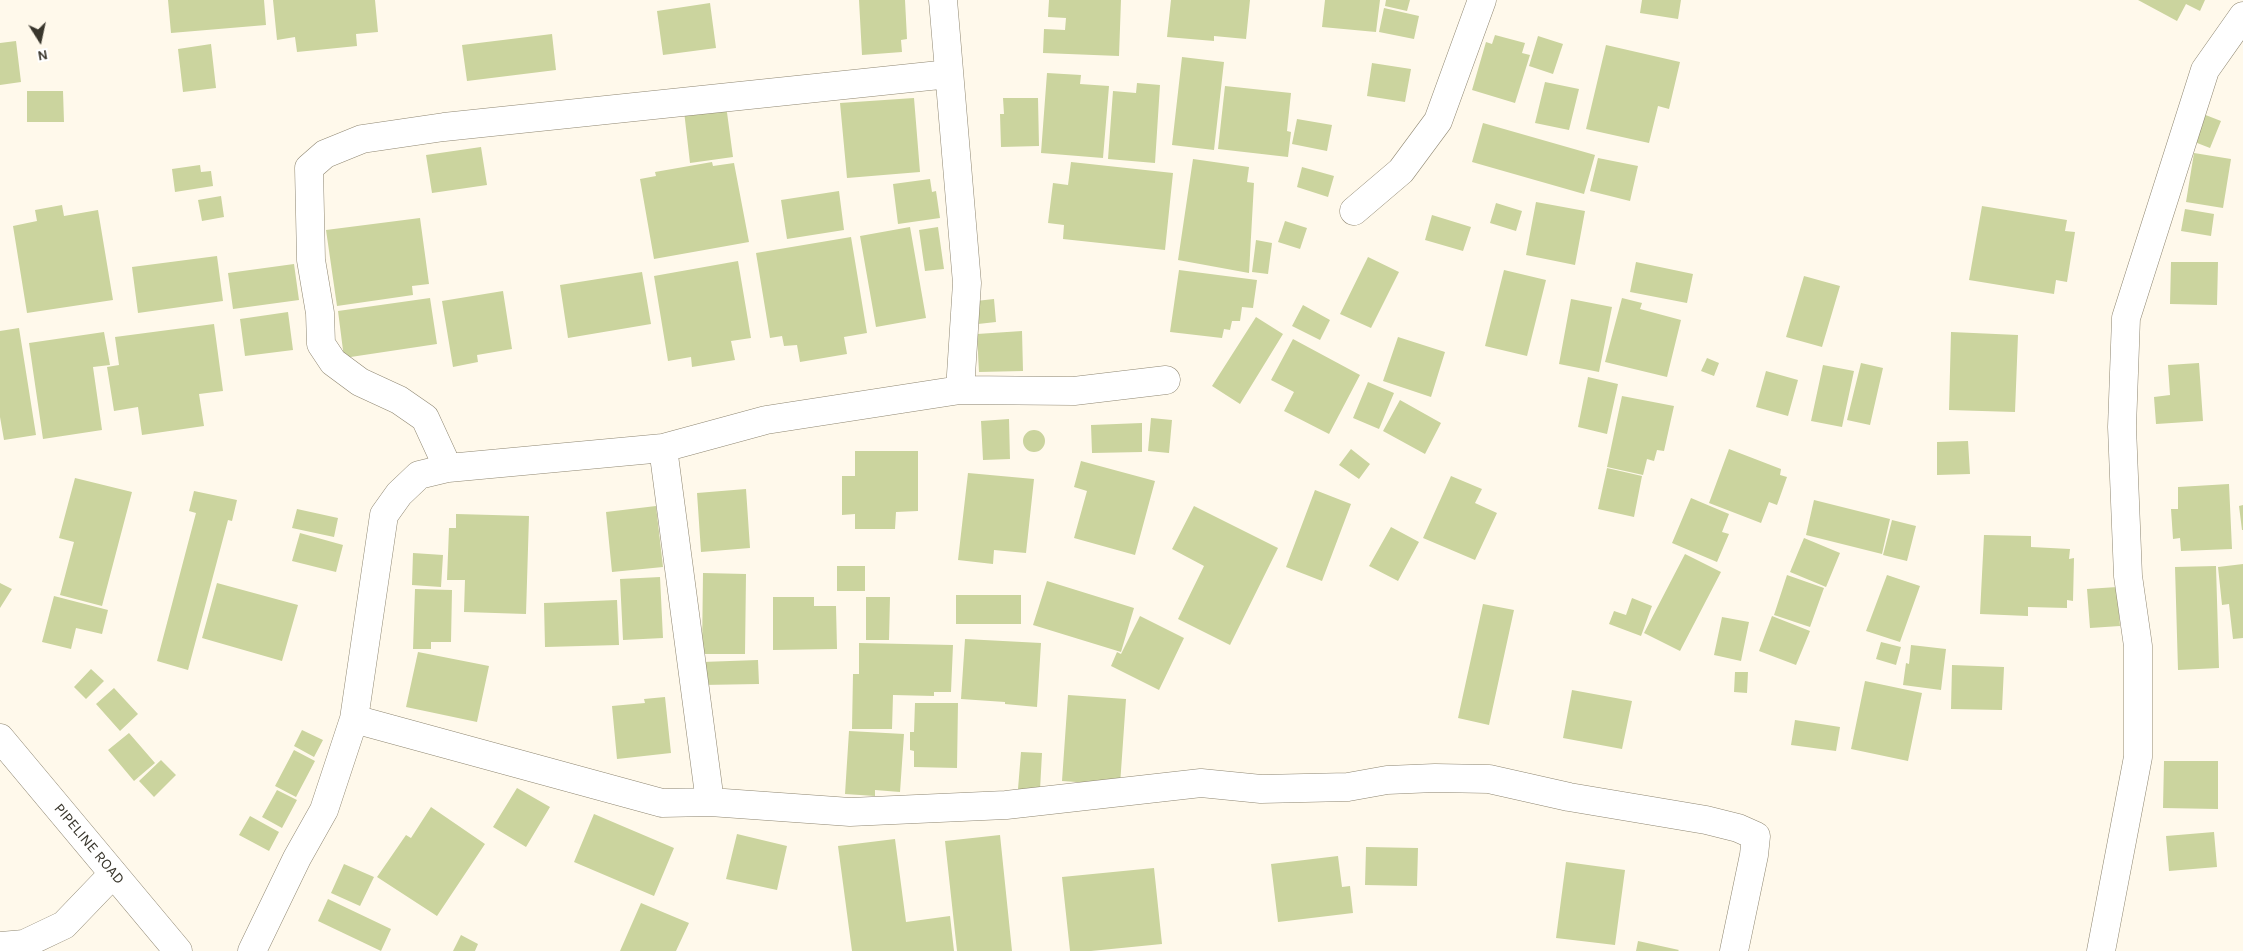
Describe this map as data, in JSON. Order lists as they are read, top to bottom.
{
  "streets": {
    "street": ["PIPELINE ROAD"]
  },
  "north": "bottom"
}
